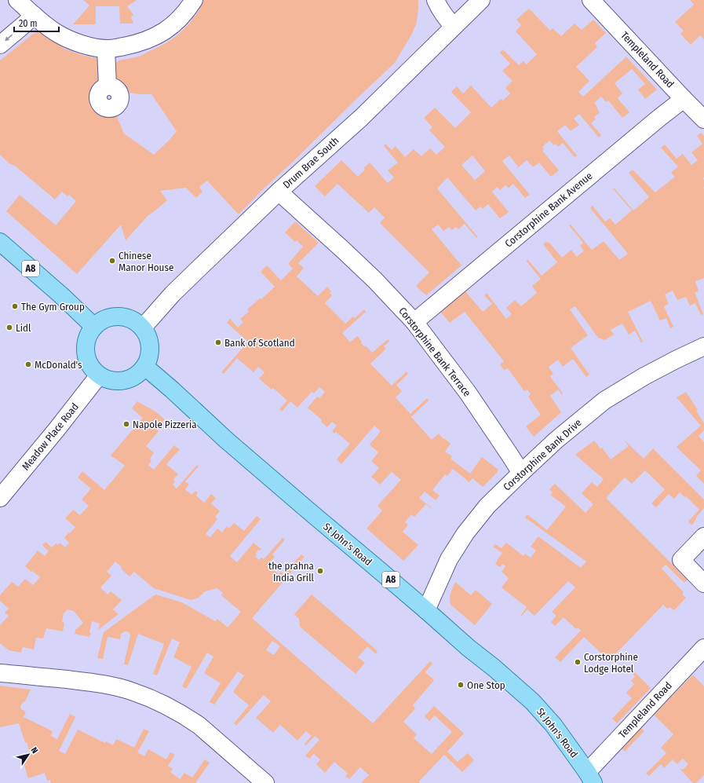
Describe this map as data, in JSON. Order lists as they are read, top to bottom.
{
  "streets": {
    "main road": ["A8", "St John's Road"],
    "street": [
      "Templeland Road",
      "Drum Brae South",
      "Corstorphine Bank Avenue",
      "Corstorphine Bank Terrace",
      "Meadow Place Road",
      "Corstorphine Bank Drive"
    ]
  },
  "crossings": [
    ["Templeland Road", "Corstorphine Bank Avenue"],
    ["Templeland Road", "St John's Road"],
    ["Drum Brae South", "A8"],
    ["Drum Brae South", "Corstorphine Bank Terrace"],
    ["Drum Brae South", "Meadow Place Road"],
    ["Drum Brae South", "St John's Road"],
    ["Corstorphine Bank Avenue", "Corstorphine Bank Terrace"],
    ["A8", "Meadow Place Road"],
    ["A8", "St John's Road"],
    ["Corstorphine Bank Terrace", "Corstorphine Bank Drive"],
    ["Meadow Place Road", "St John's Road"],
    ["Corstorphine Bank Drive", "St John's Road"]
  ],
  "places": [
    "Chinese Manor House",
    "The Gym Group",
    "Lidl",
    "Bank of Scotland",
    "McDonald's",
    "Napole Pizzeria",
    "the prahna India Grill",
    "Corstorphine Lodge Hotel",
    "One Stop"
  ],
  "scale_bar": "20 m",
  "north": "top right"
}
